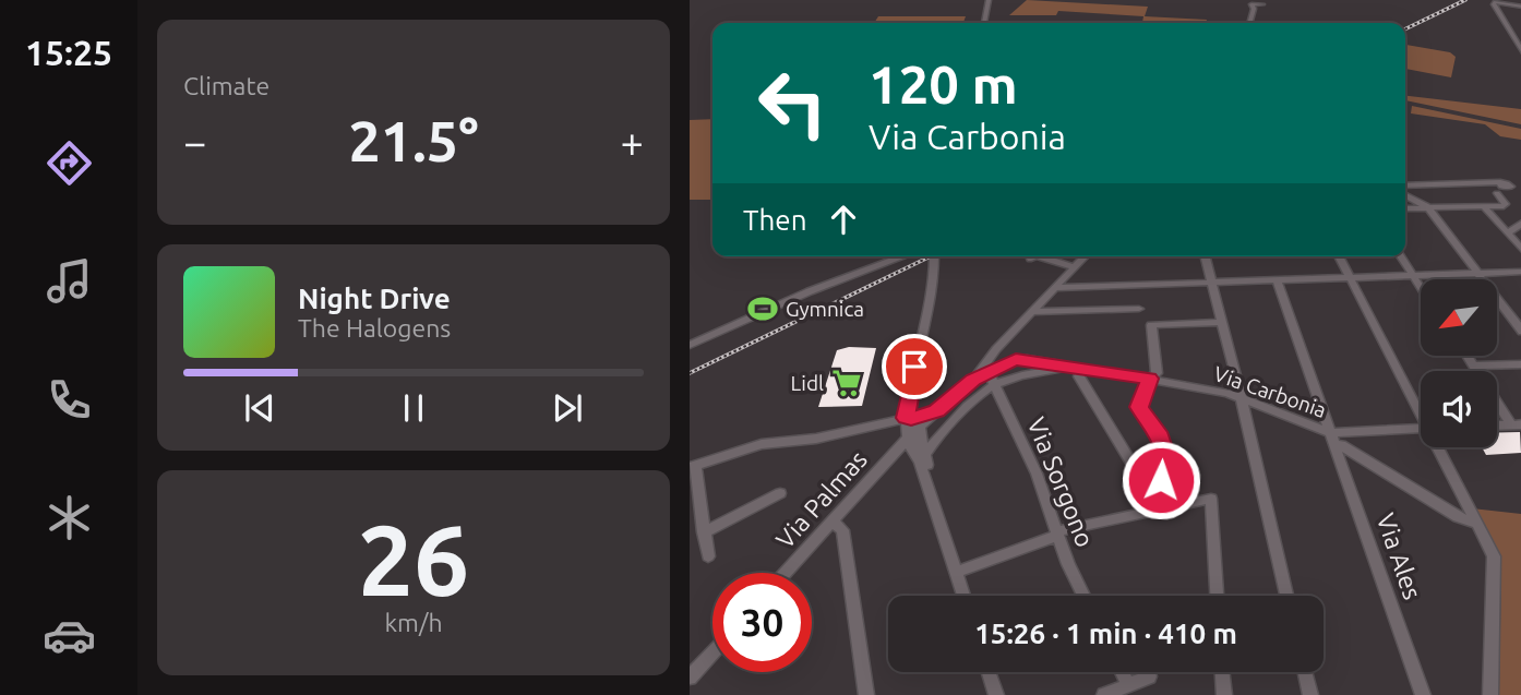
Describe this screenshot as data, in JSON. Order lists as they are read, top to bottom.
{
  "streets": {
    "street": [
      "Via Carbonia",
      "Via Sorgono",
      "Via Palmas",
      "Via Ales"
    ]
  },
  "crossings": [
    ["Via Carbonia", "Via Ales"]
  ],
  "places": {
    "sports": ["Gymnica"],
    "supermarket": ["Lidl"]
  },
  "north": "bottom left",
  "page": {
    "tabs": "15:25",
    "tile": [
      "Climate",
      ["26", "km/h"]
    ],
    "turn": ["120 m", "Via Carbonia"],
    "heat": ["−", "21.5°", "+"],
    "then": "Then",
    "song": ["Night Drive", "The Halogens"],
    "limit": "30",
    "trip": "15:26 · 1 min · 410 m"
  }
}
